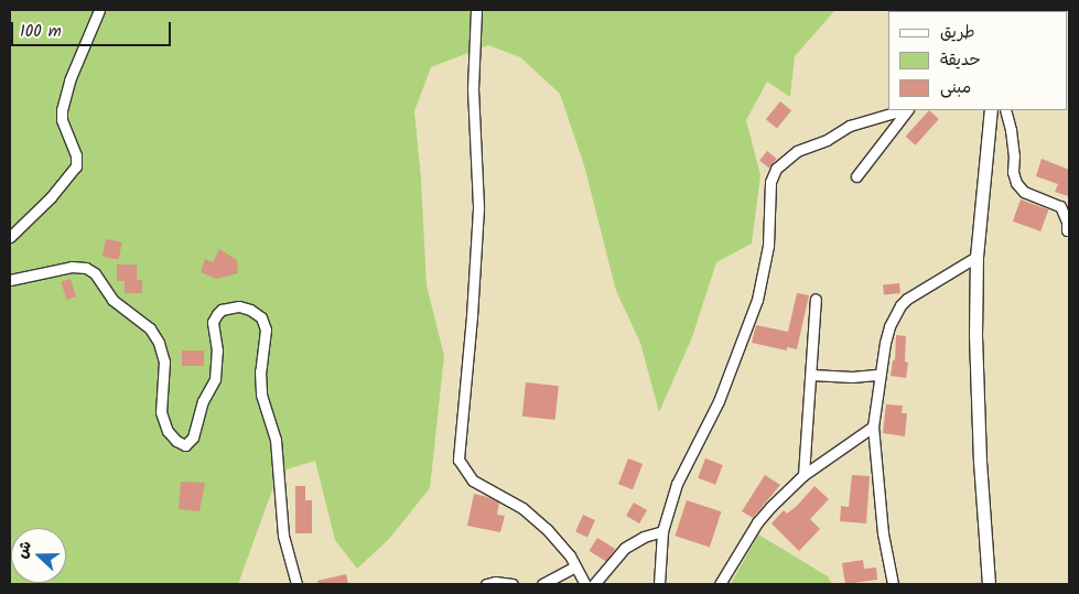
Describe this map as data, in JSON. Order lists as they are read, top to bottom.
{
  "legend": ["طريق", "حديقة", "مبنى"],
  "scale_bar": "100 m",
  "north": "left"
}
